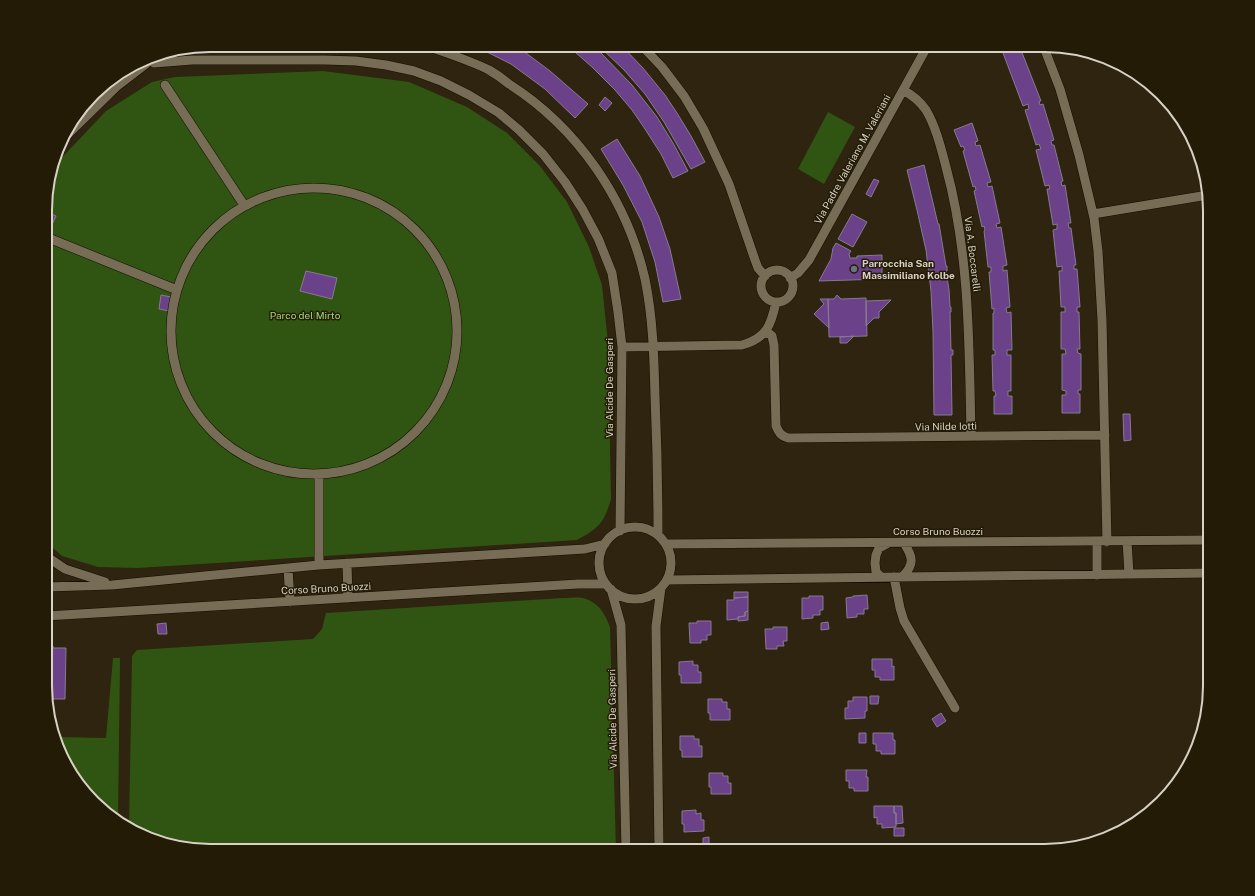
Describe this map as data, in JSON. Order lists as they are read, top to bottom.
{
  "streets": {
    "street": [
      "Via Padre Valeriano M. Valeriani",
      "Via A. Boccarelli",
      "Via Alcide De Gasperi",
      "Via Nilde Iotti",
      "Corso Bruno Buozzi"
    ]
  },
  "crossings": [
    ["Via Padre Valeriano M. Valeriani", "Via A. Boccarelli"],
    ["Via A. Boccarelli", "Via Nilde Iotti"],
    ["Via Alcide De Gasperi", "Corso Bruno Buozzi"]
  ],
  "parks": ["Parco del Mirto"],
  "places": ["Parrocchia San Massimiliano Kolbe"]
}
